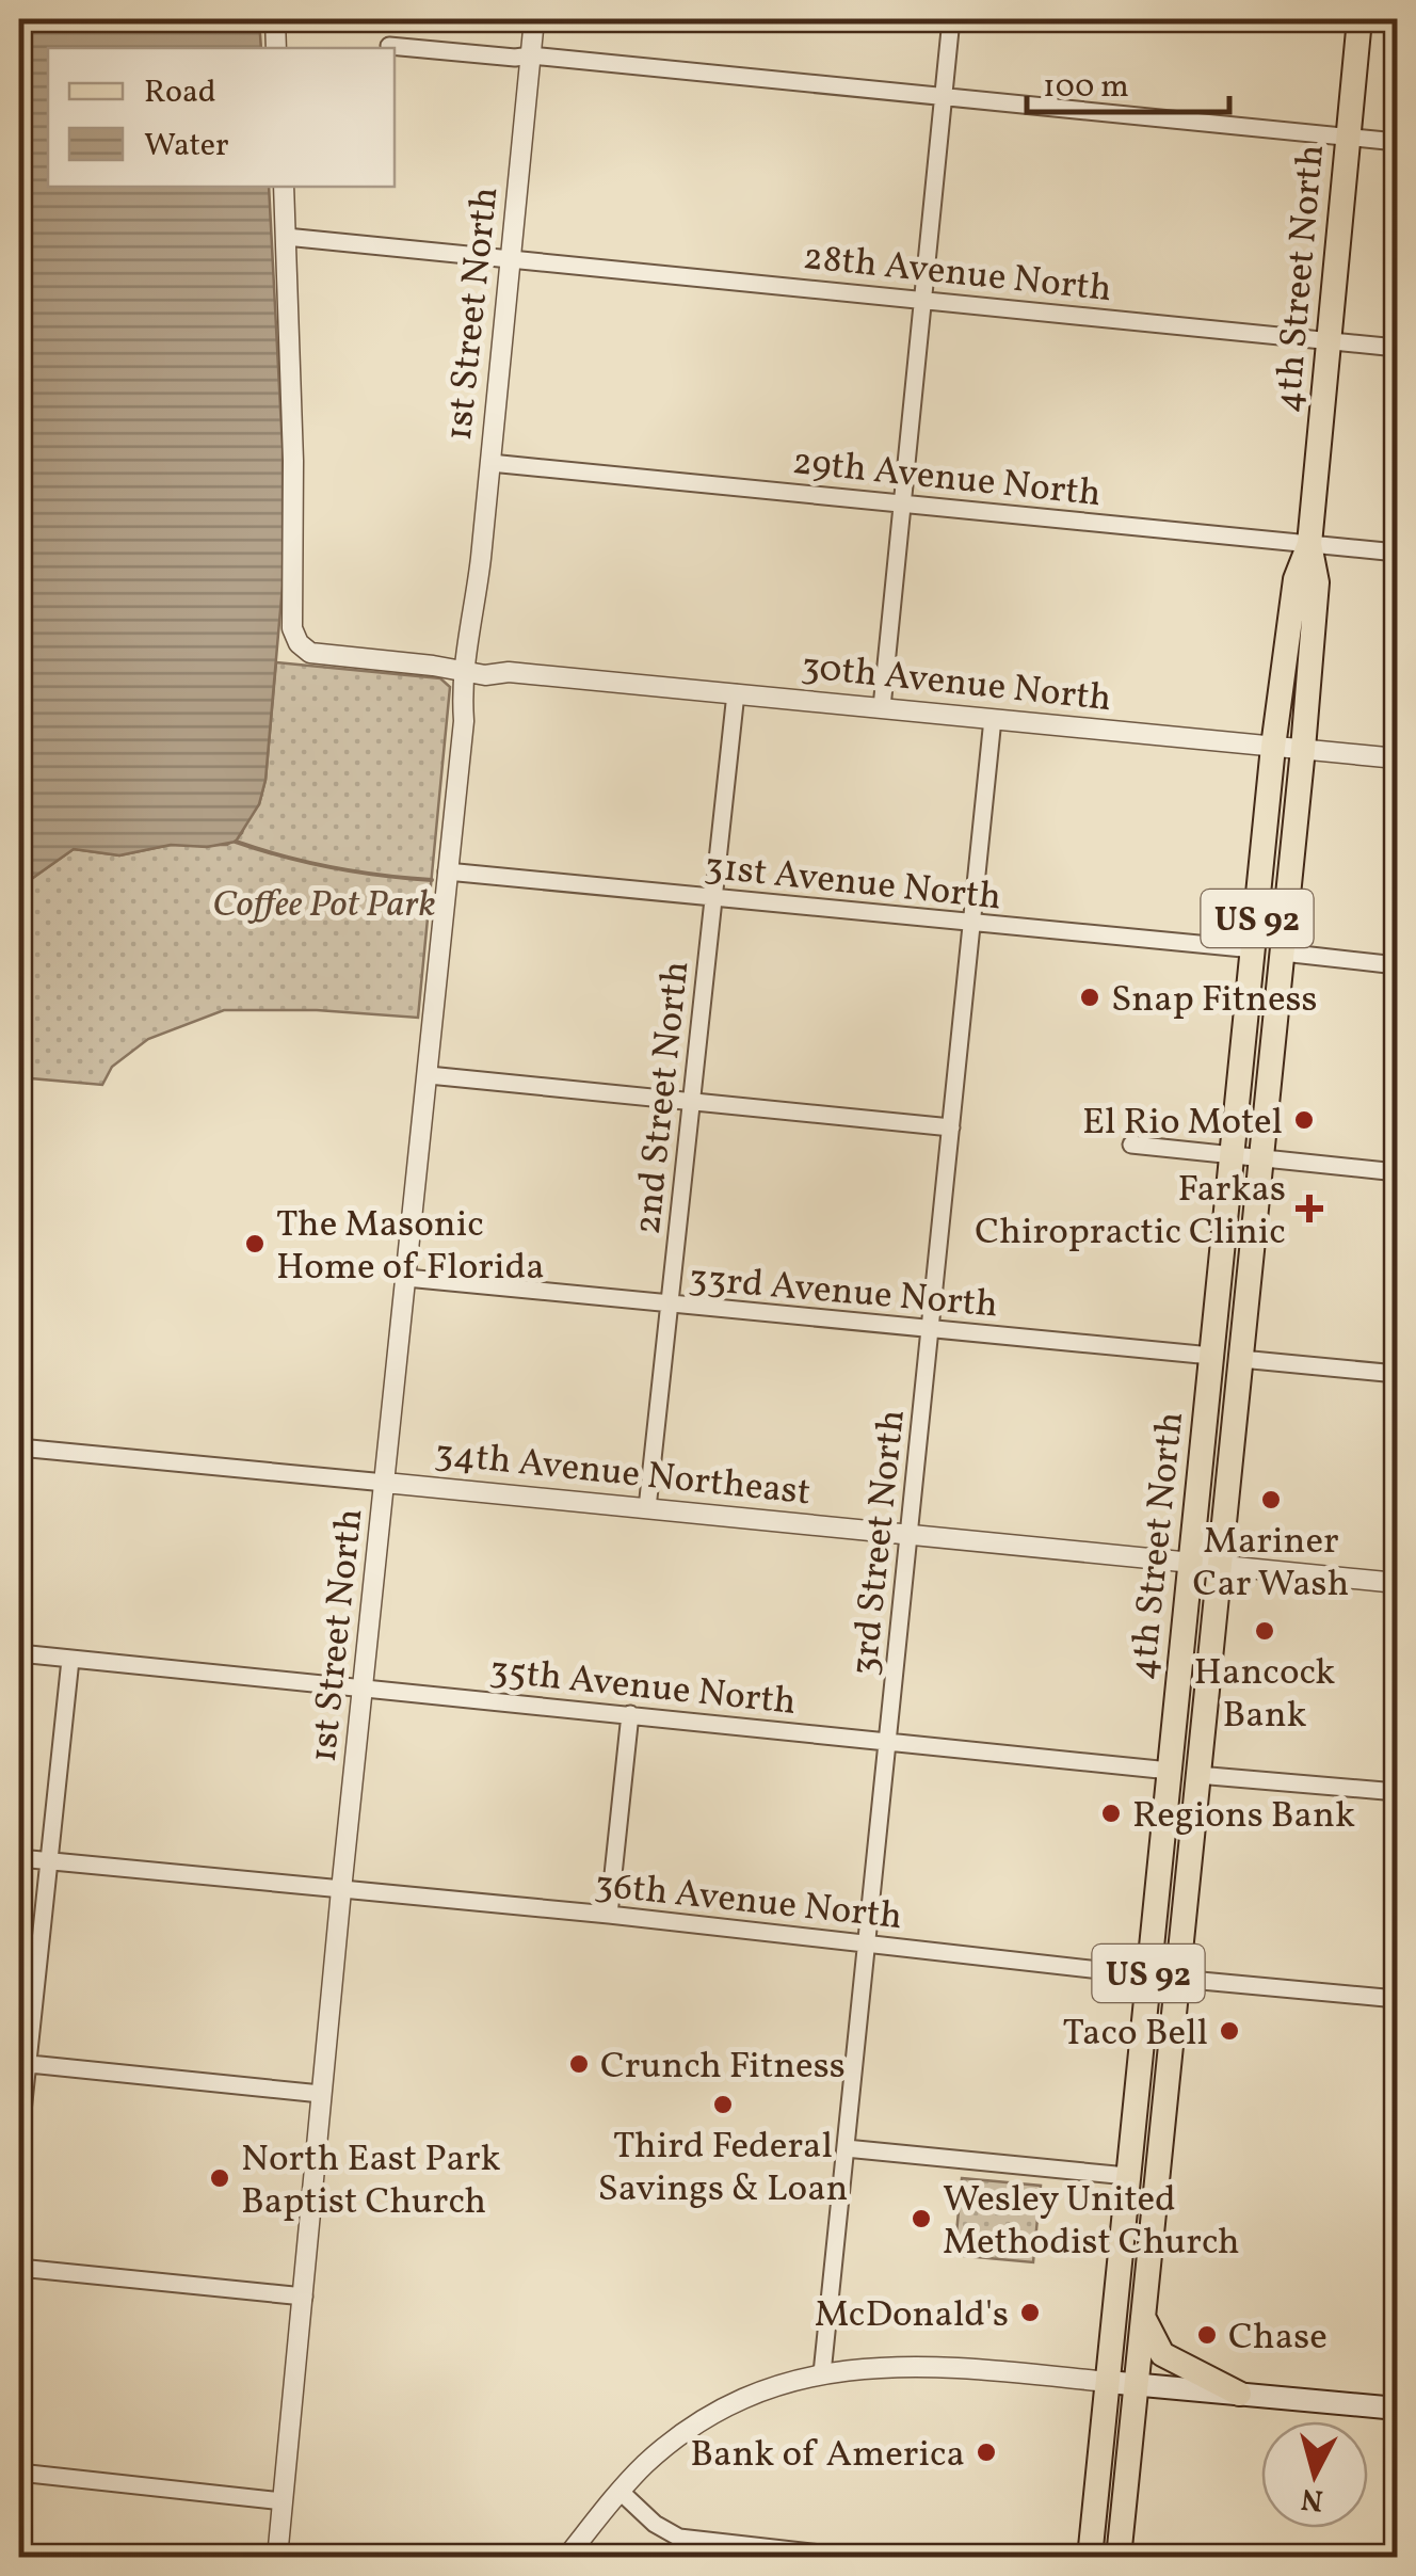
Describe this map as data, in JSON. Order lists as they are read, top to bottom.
{
  "streets": {
    "main road": ["4th Street North", "US 92"],
    "street": [
      "28th Avenue North",
      "1st Street North",
      "29th Avenue North",
      "30th Avenue North",
      "31st Avenue North",
      "2nd Street North",
      "33rd Avenue North",
      "34th Avenue Northeast",
      "3rd Street North",
      "35th Avenue North",
      "36th Avenue North"
    ]
  },
  "crossings": [
    ["28th Avenue North", "4th Street North"],
    ["28th Avenue North", "1st Street North"],
    ["4th Street North", "29th Avenue North"],
    ["4th Street North", "30th Avenue North"],
    ["4th Street North", "31st Avenue North"],
    ["4th Street North", "33rd Avenue North"],
    ["4th Street North", "34th Avenue Northeast"],
    ["4th Street North", "35th Avenue North"],
    ["4th Street North", "36th Avenue North"],
    ["1st Street North", "29th Avenue North"],
    ["1st Street North", "30th Avenue North"],
    ["1st Street North", "31st Avenue North"],
    ["1st Street North", "33rd Avenue North"],
    ["1st Street North", "34th Avenue Northeast"],
    ["1st Street North", "35th Avenue North"],
    ["1st Street North", "36th Avenue North"],
    ["30th Avenue North", "2nd Street North"],
    ["30th Avenue North", "3rd Street North"],
    ["31st Avenue North", "2nd Street North"],
    ["31st Avenue North", "3rd Street North"],
    ["2nd Street North", "33rd Avenue North"],
    ["2nd Street North", "34th Avenue Northeast"],
    ["33rd Avenue North", "3rd Street North"],
    ["34th Avenue Northeast", "3rd Street North"],
    ["3rd Street North", "35th Avenue North"],
    ["3rd Street North", "36th Avenue North"]
  ],
  "parks": ["Coffee Pot Park"],
  "places": {
    "other": [
      "Snap Fitness",
      "El Rio Motel",
      "The Masonic Home of Florida",
      "Mariner Car Wash",
      "Hancock Bank",
      "Regions Bank",
      "Taco Bell",
      "Crunch Fitness",
      "Third Federal Savings & Loan",
      "North East Park Baptist Church",
      "Wesley United Methodist Church",
      "McDonald's",
      "Chase",
      "Bank of America"
    ],
    "health": ["Farkas Chiropractic Clinic"]
  },
  "legend": ["Road", "Water"],
  "scale_bar": "100 m",
  "north": "bottom"
}
